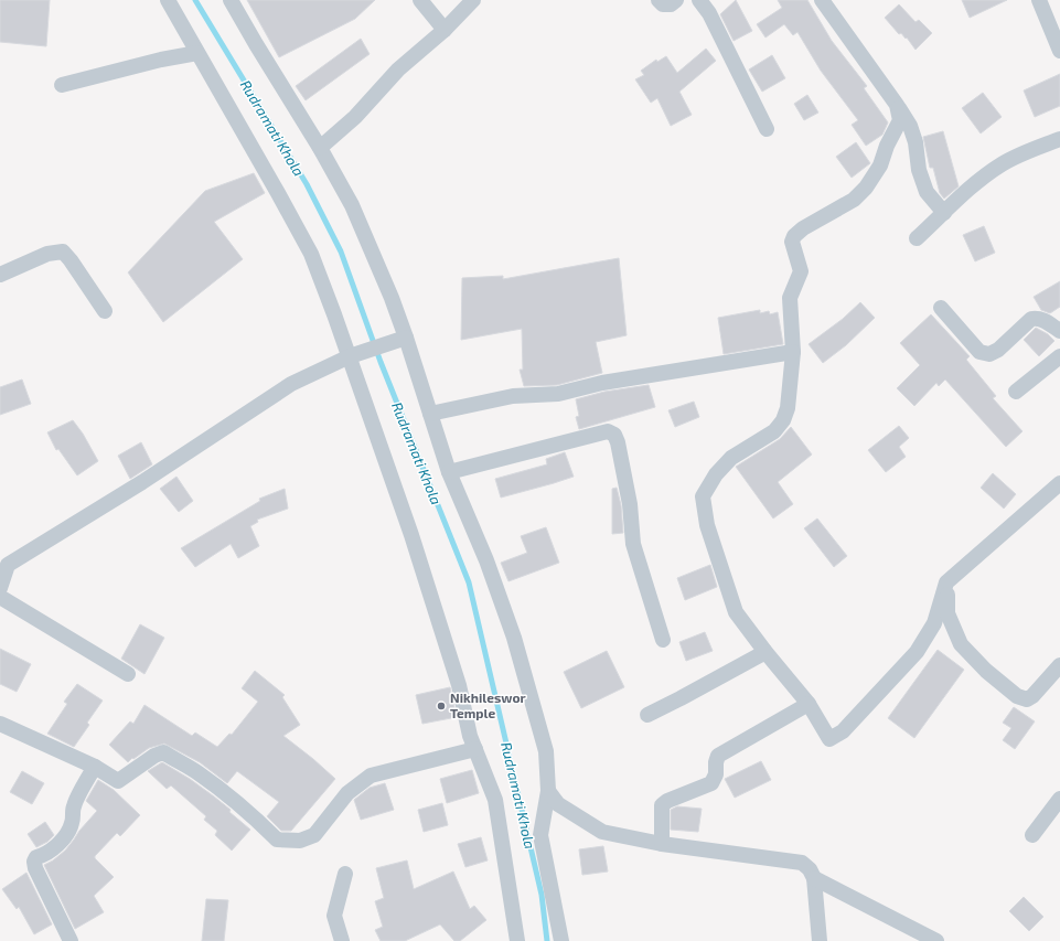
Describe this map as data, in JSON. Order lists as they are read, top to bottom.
{
  "water": ["Rudramati Khola"],
  "places": ["Nikhileswor Temple"]
}
